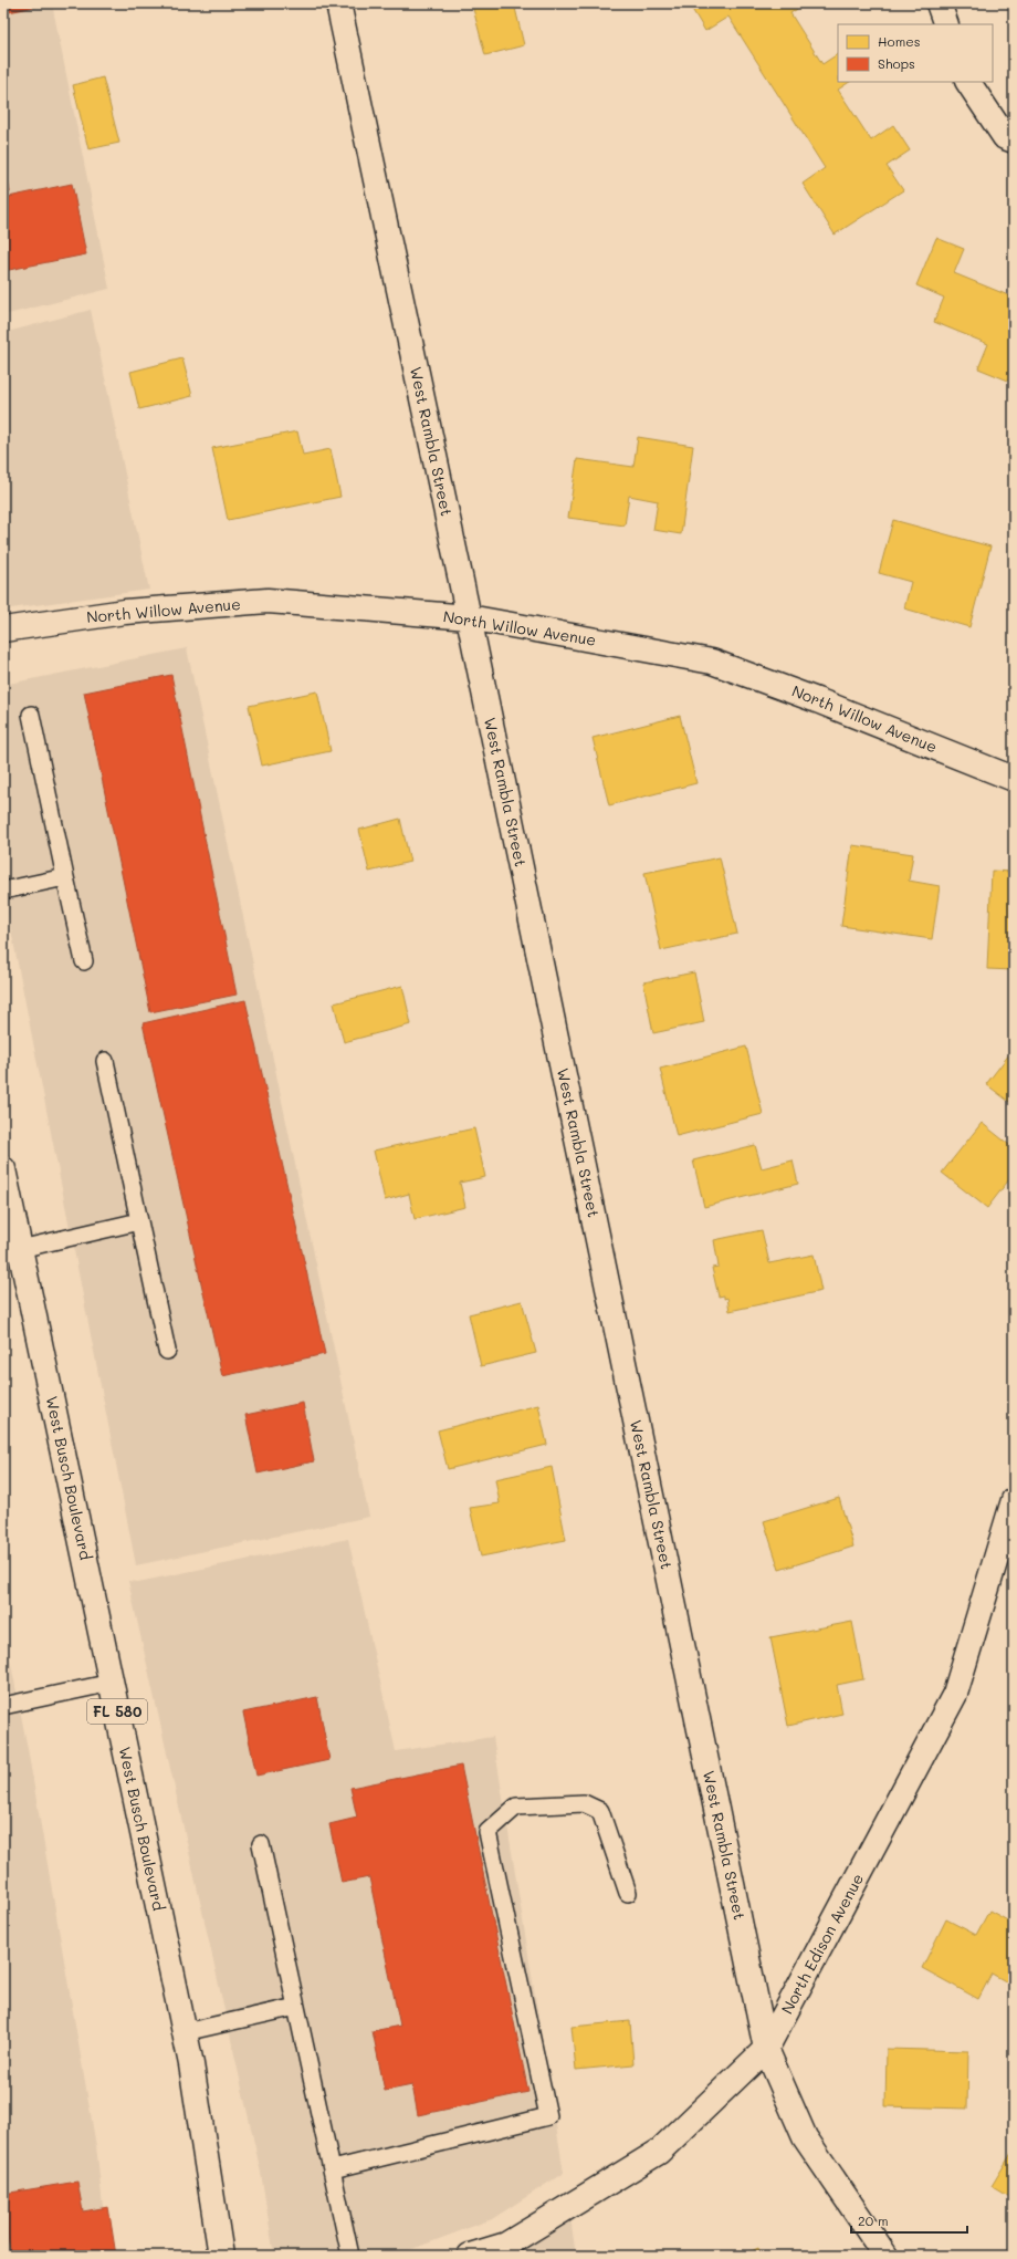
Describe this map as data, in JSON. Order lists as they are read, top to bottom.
{
  "streets": {
    "street": [
      "West Rambla Street",
      "North Willow Avenue",
      "West Busch Boulevard",
      "FL 580",
      "North Edison Avenue"
    ]
  },
  "crossings": [
    ["West Rambla Street", "North Willow Avenue"],
    ["West Rambla Street", "North Edison Avenue"]
  ],
  "legend": ["Homes", "Shops"],
  "scale_bar": "20 m"
}
